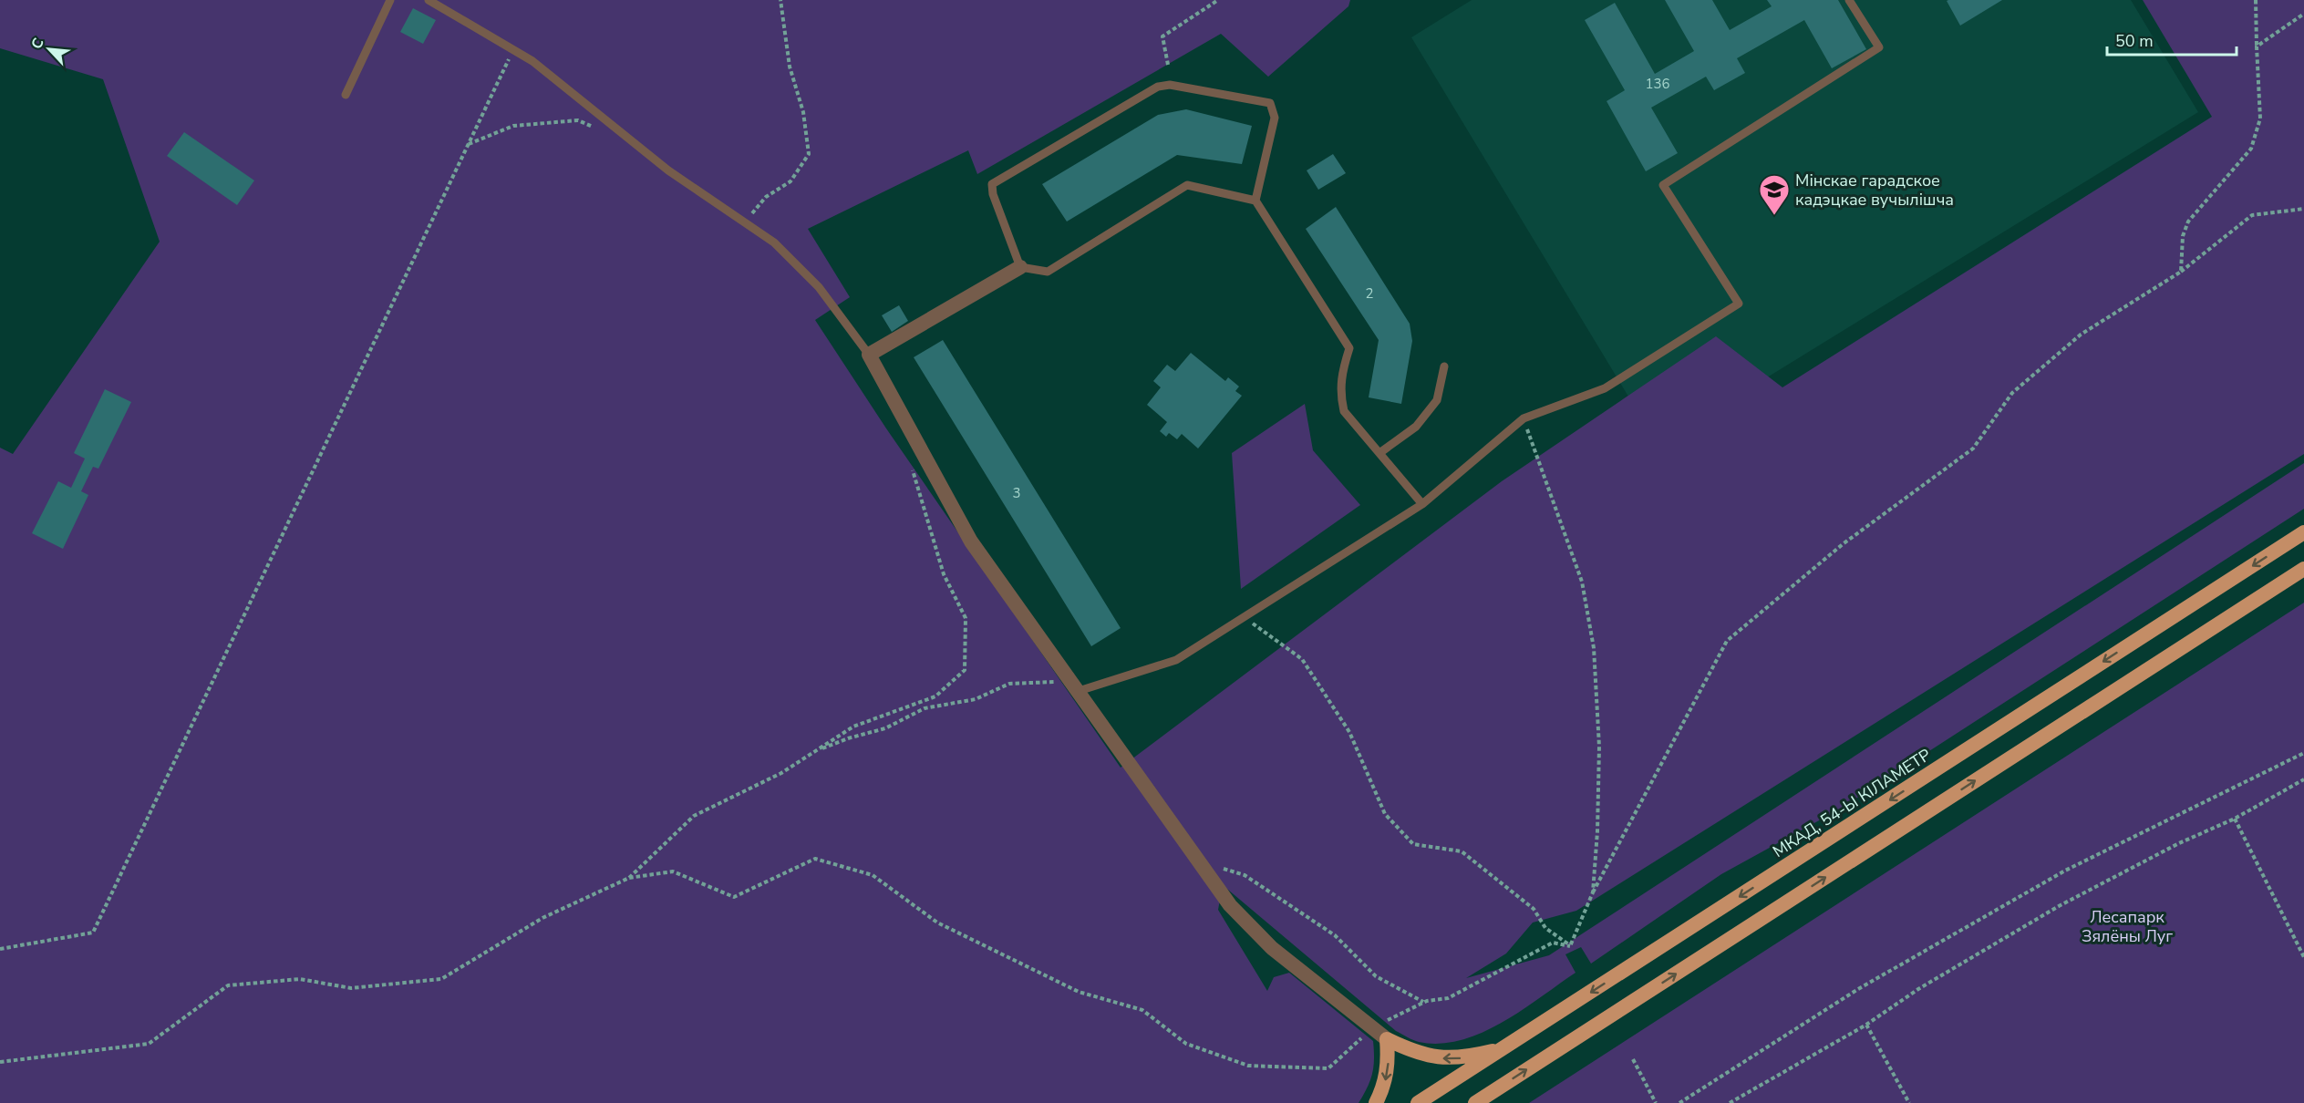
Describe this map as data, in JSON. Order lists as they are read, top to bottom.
{
  "streets": {
    "highway": ["МКАД, 54-Ы КІЛАМЕТР"]
  },
  "parks": ["Лесапарк Зялёны Луг"],
  "places": {
    "school or university": ["Мінскае гарадское кадэцкае вучылішча"]
  },
  "house_numbers": ["136", "2", "3"],
  "scale_bar": "50 m",
  "north": "top left"
}
